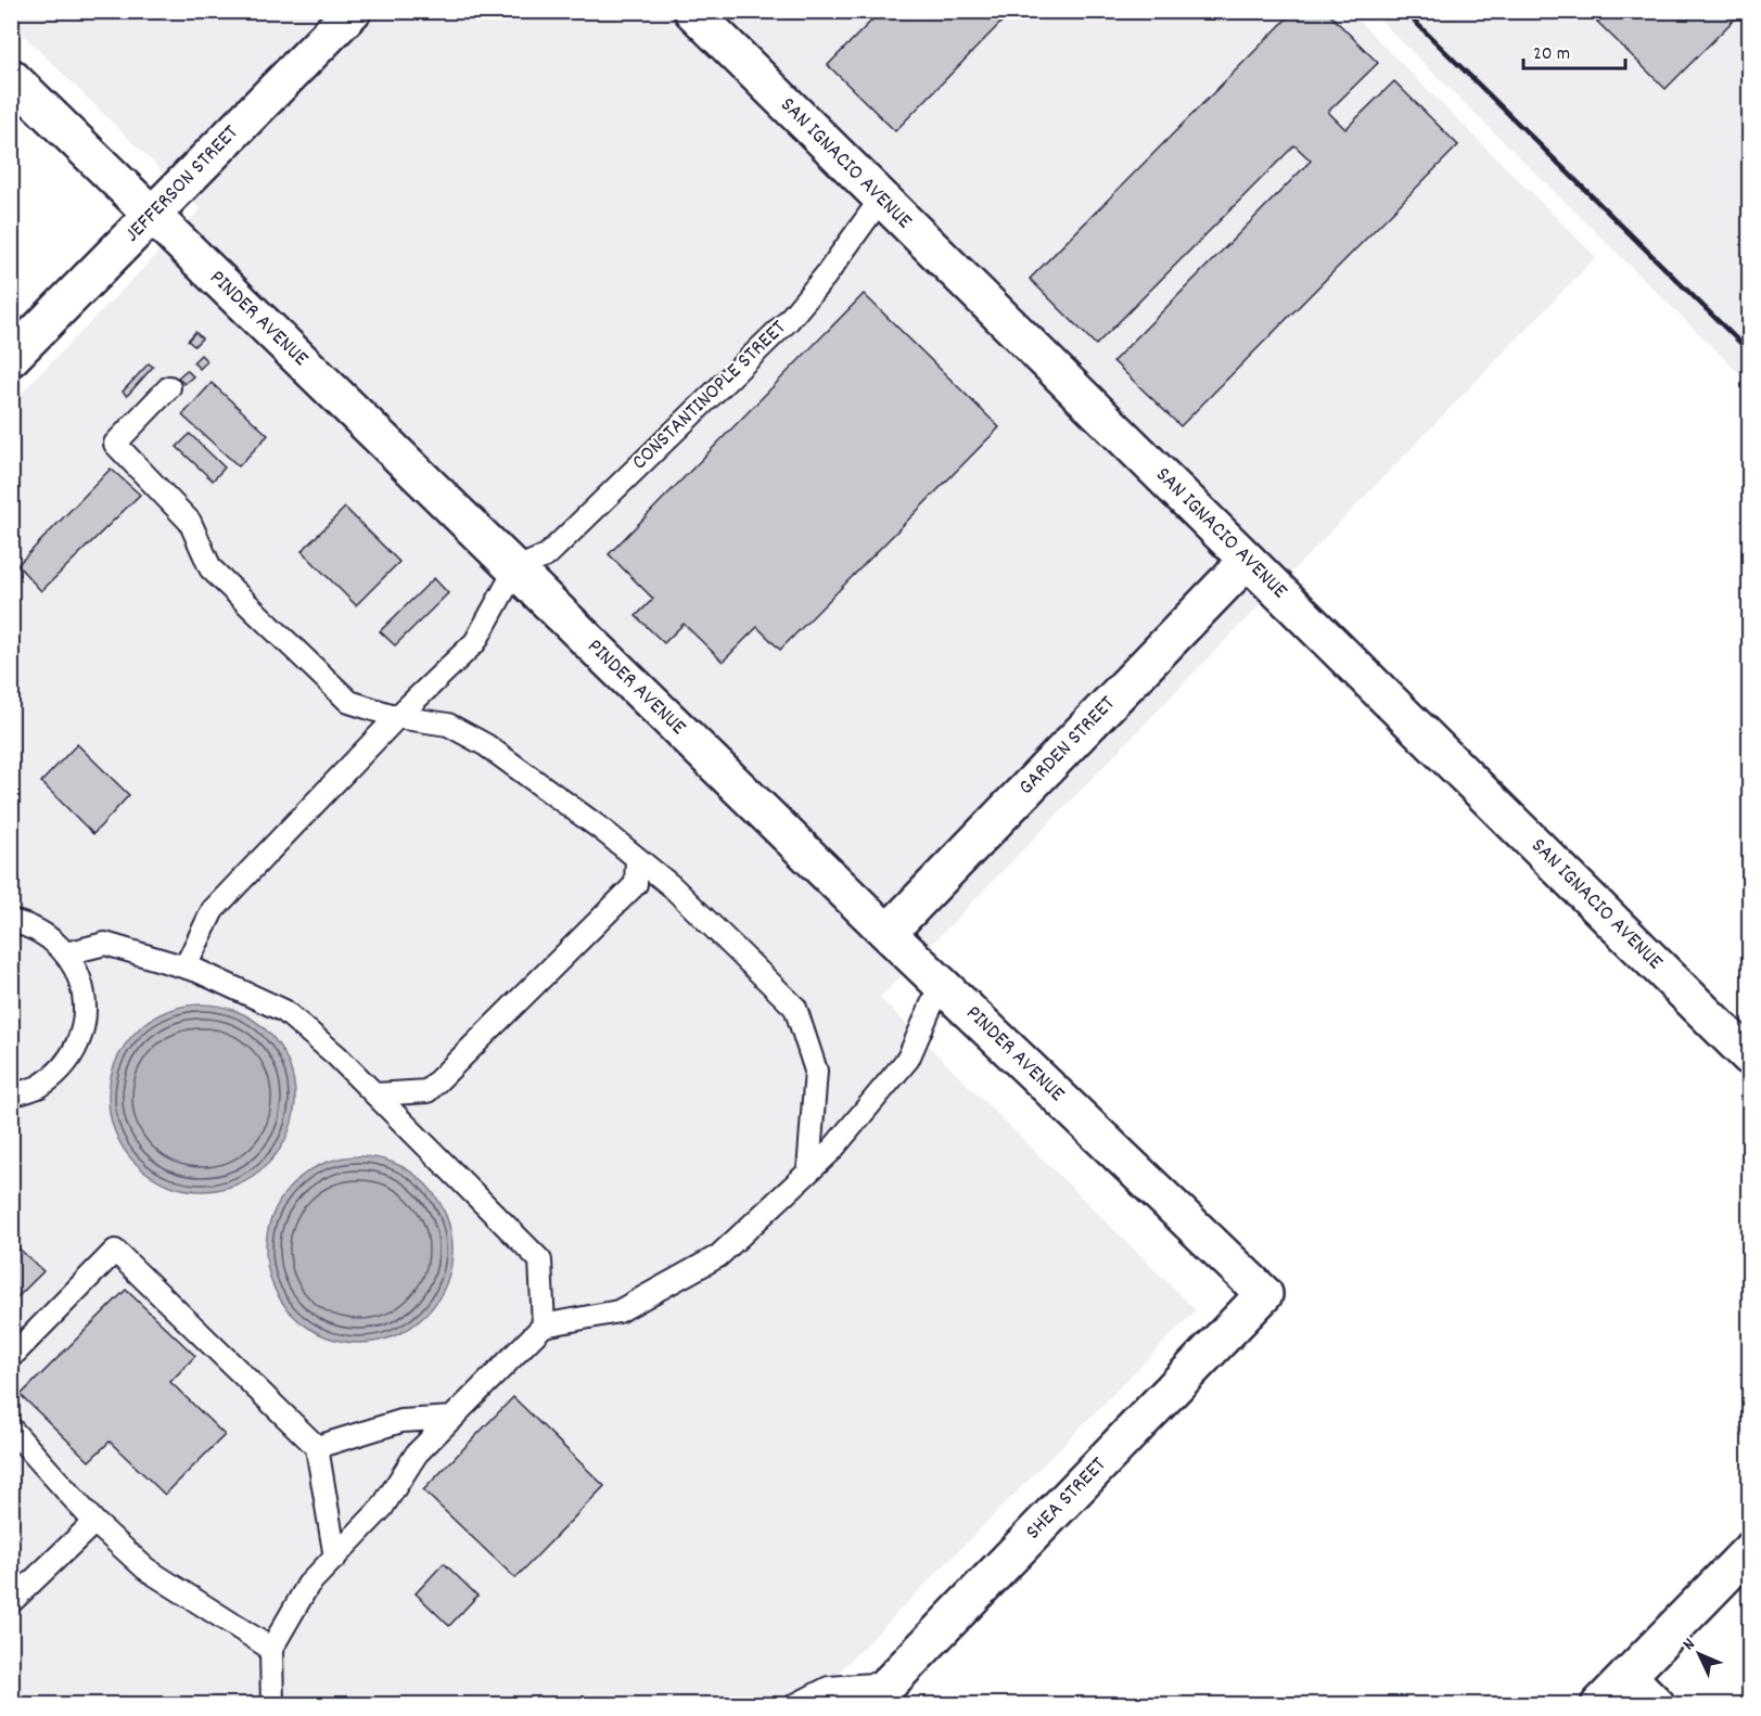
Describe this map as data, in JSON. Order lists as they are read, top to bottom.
{
  "streets": {
    "street": [
      "SAN IGNACIO AVENUE",
      "JEFFERSON STREET",
      "PINDER AVENUE",
      "GARDEN STREET",
      "SHEA STREET"
    ],
    "lane": ["CONSTANTINOPLE STREET"]
  },
  "crossings": [
    ["SAN IGNACIO AVENUE", "CONSTANTINOPLE STREET"],
    ["SAN IGNACIO AVENUE", "GARDEN STREET"],
    ["JEFFERSON STREET", "PINDER AVENUE"],
    ["PINDER AVENUE", "CONSTANTINOPLE STREET"],
    ["PINDER AVENUE", "GARDEN STREET"],
    ["PINDER AVENUE", "SHEA STREET"]
  ],
  "scale_bar": "20 m",
  "north": "top left"
}
